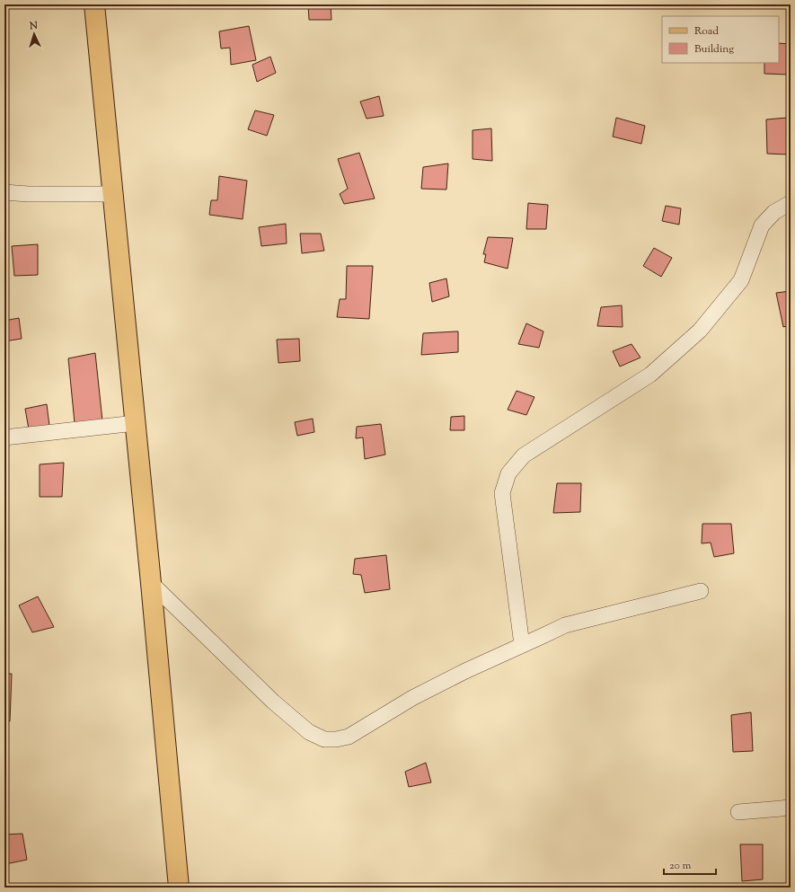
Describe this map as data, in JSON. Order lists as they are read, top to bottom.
{
  "legend": ["Road", "Building"],
  "scale_bar": "20 m",
  "north": "top"
}
